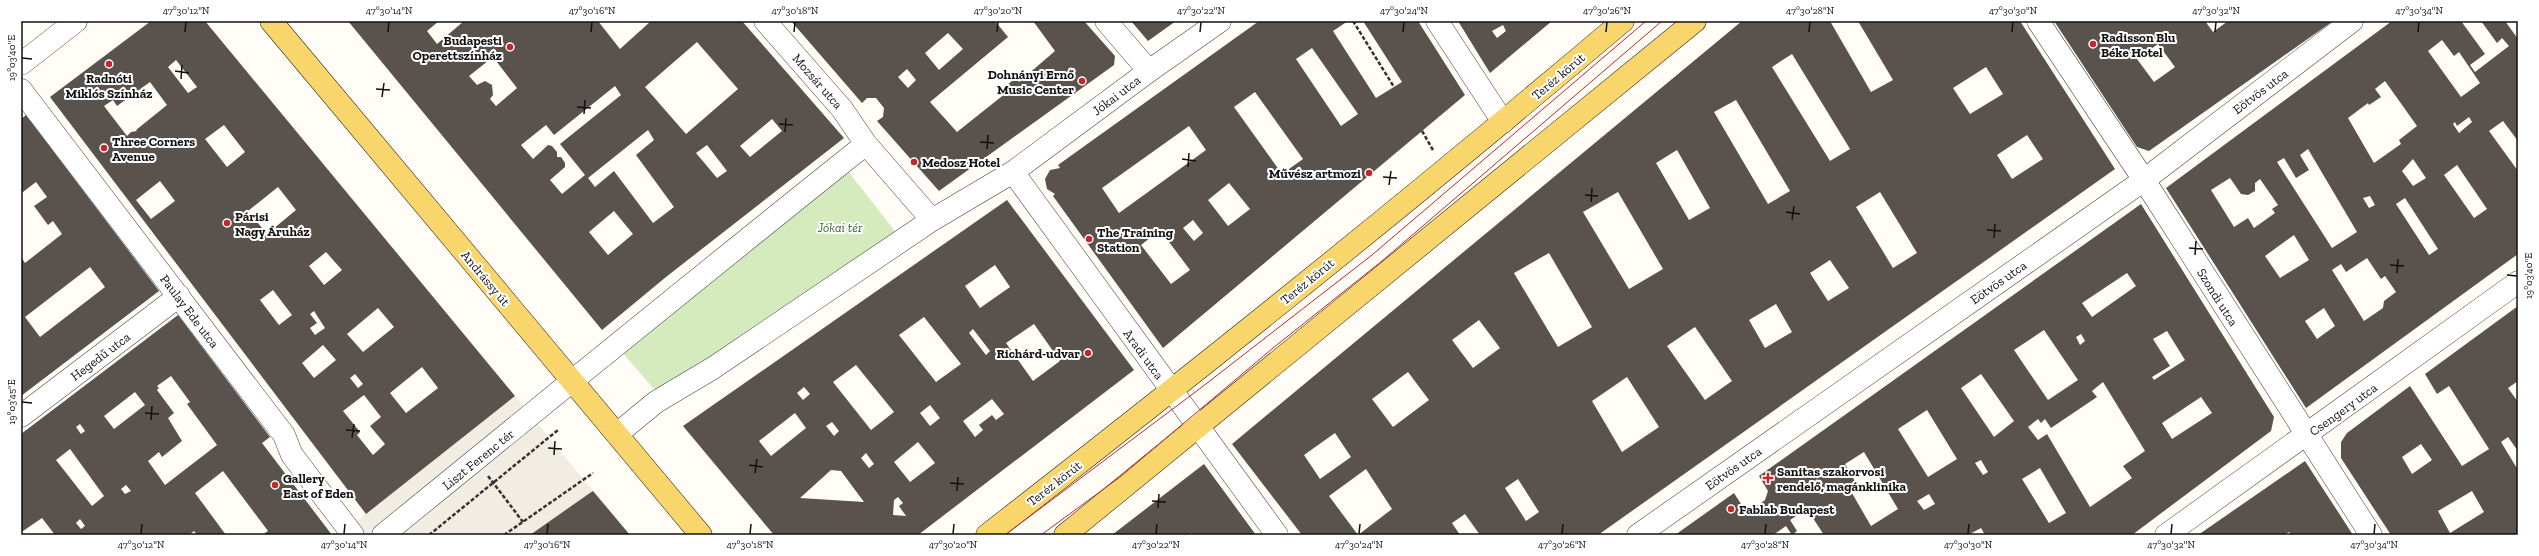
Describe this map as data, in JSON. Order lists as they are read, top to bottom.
{
  "streets": {
    "main road": ["Teréz körút", "Andrássy út"],
    "street": [
      "Mozsár utca",
      "Eötvös utca",
      "Jókai utca",
      "Szondi utca",
      "Paulay Ede utca",
      "Aradi utca",
      "Hegedű utca",
      "Csengery utca",
      "Liszt Ferenc tér"
    ]
  },
  "crossings": [
    ["Teréz körút", "Aradi utca"],
    ["Eötvös utca", "Szondi utca"],
    ["Jókai utca", "Aradi utca"],
    ["Andrássy út", "Liszt Ferenc tér"],
    ["Szondi utca", "Csengery utca"],
    ["Paulay Ede utca", "Hegedű utca"]
  ],
  "parks": ["Jókai tér"],
  "places": {
    "other": [
      "Radisson Blu Béke Hotel",
      "Budapesti Operettszínház",
      "Radnóti Miklós Színház",
      "Dohnányi Ernő Music Center",
      "Three Corners Avenue",
      "Medosz Hotel",
      "Művész artmozi",
      "Párisi Nagy Áruház",
      "The Training Station",
      "Richárd-udvar",
      "Gallery East of Eden",
      "Fablab Budapest"
    ],
    "health": ["Sanitas szakorvosi rendelő, magánklinika"]
  },
  "coordinates": [
    "47°30'12\"N",
    "47°30'14\"N",
    "47°30'16\"N",
    "47°30'18\"N",
    "47°30'20\"N",
    "47°30'22\"N",
    "47°30'24\"N",
    "47°30'26\"N",
    "47°30'28\"N",
    "47°30'30\"N",
    "47°30'32\"N",
    "47°30'34\"N",
    "19°03'40\"E",
    "19°03'45\"E"
  ]
}
